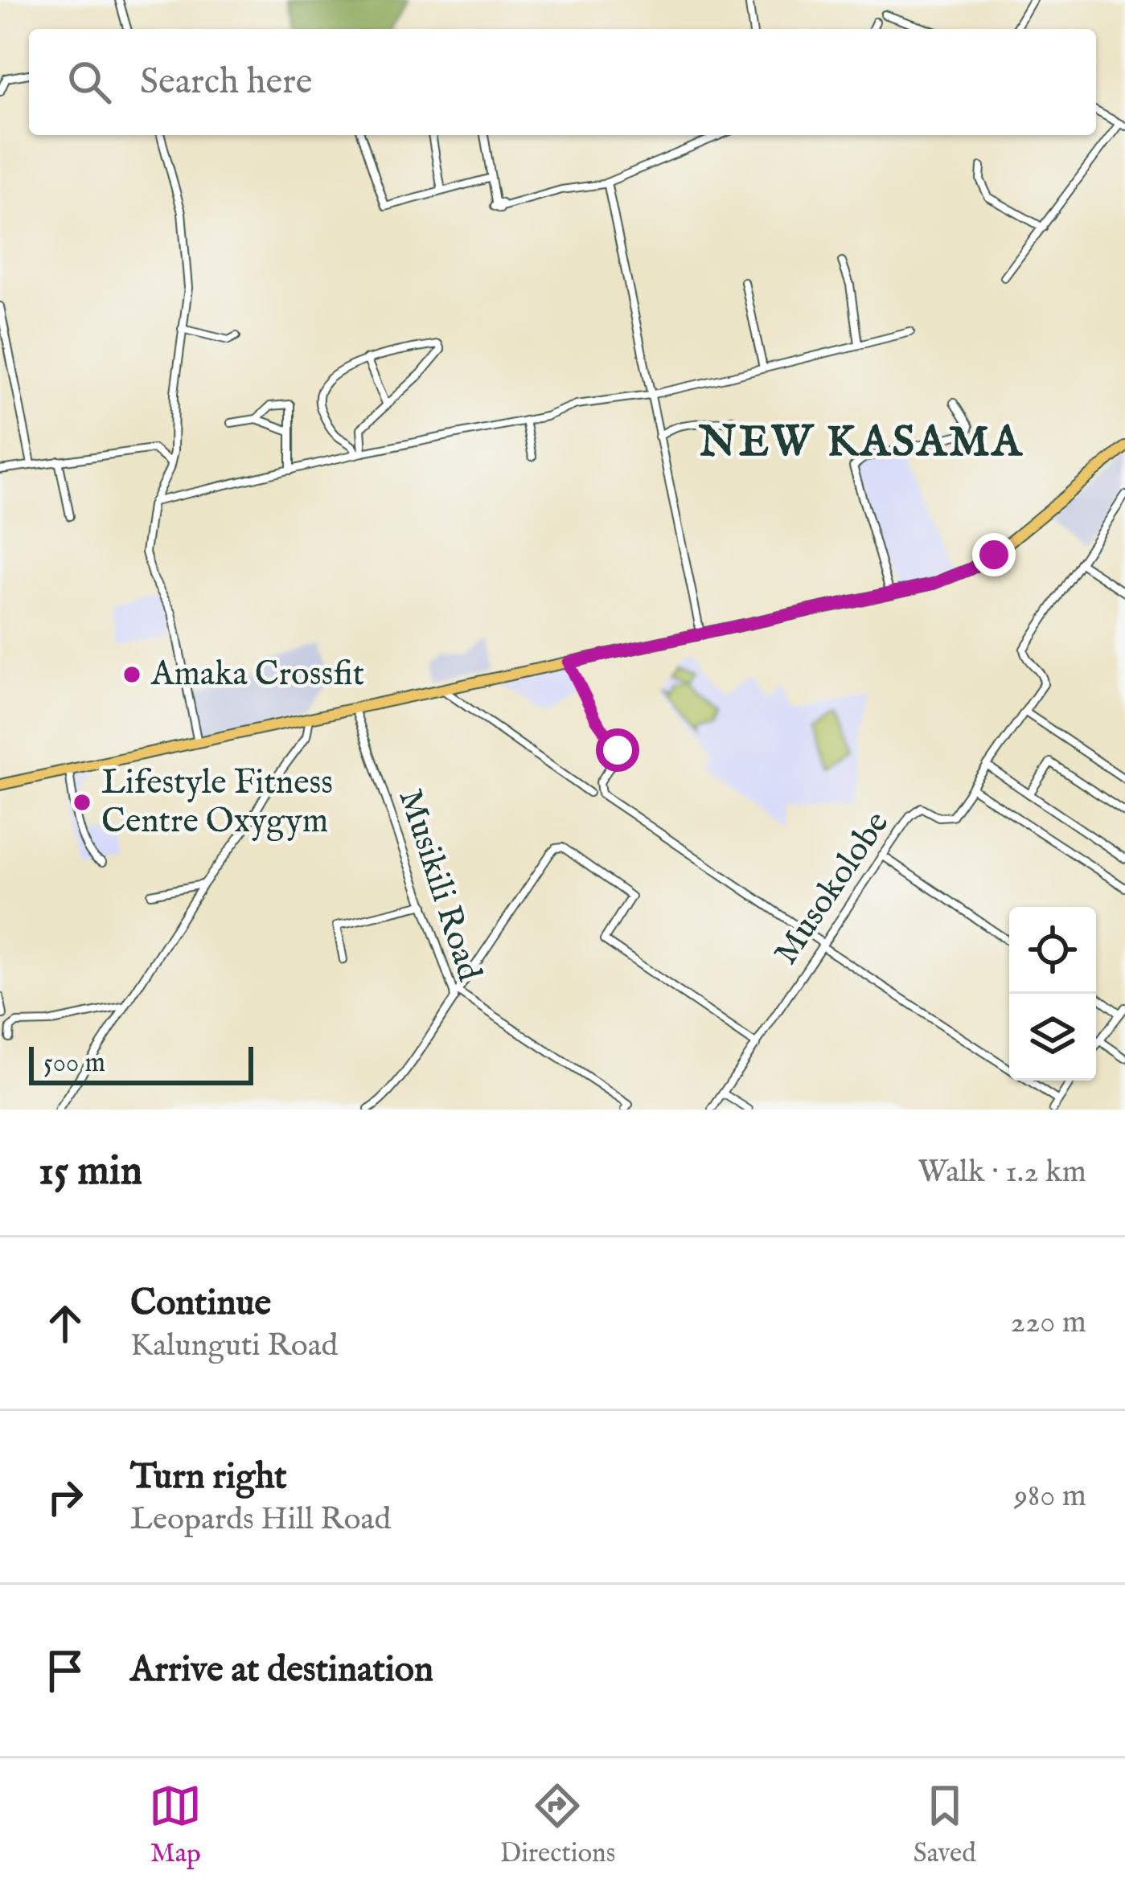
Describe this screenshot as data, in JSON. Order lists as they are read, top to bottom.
{
  "streets": {
    "street": ["Musikili Road", "Musokolobe"]
  },
  "districts": ["NEW KASAMA"],
  "places": ["Amaka Crossfit", "Lifestyle Fitness Centre Oxygym"],
  "scale_bar": "500 m",
  "page": {
    "search": "Search here",
    "scale": "500 m",
    "heading": ["15 min", "Walk · 1.2 km"],
    "list": [
      ["Continue", "Kalunguti Road", "220 m"],
      ["Turn right", "Leopards Hill Road", "980 m"],
      "Arrive at destination"
    ],
    "nav": ["Map", "Directions", "Saved"]
  }
}
